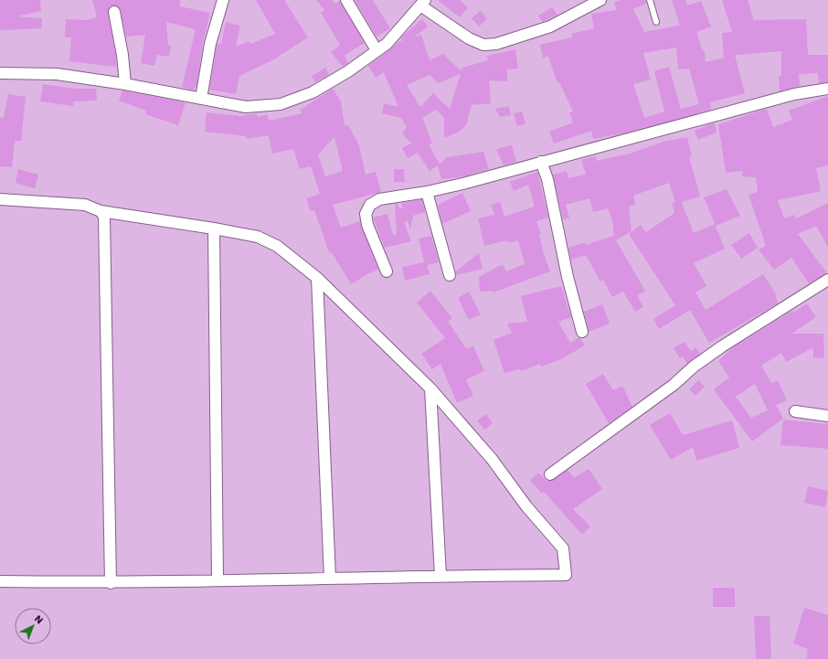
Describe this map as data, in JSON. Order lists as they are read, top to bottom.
{
  "north": "top right"
}
